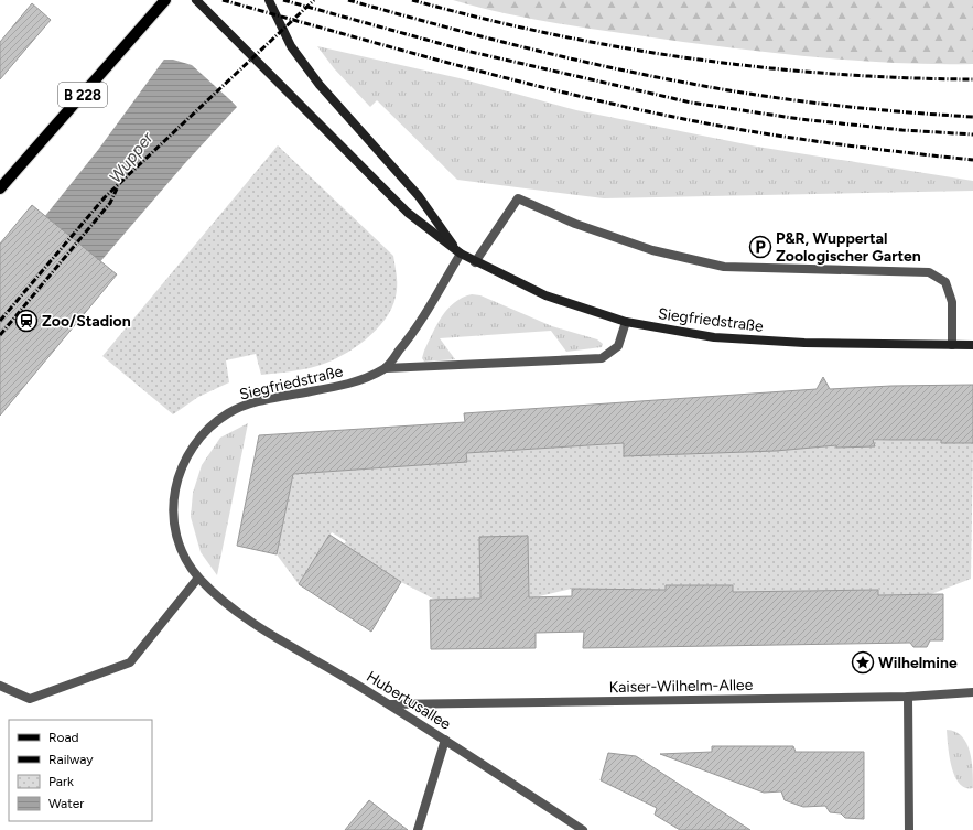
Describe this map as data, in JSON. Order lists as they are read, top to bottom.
{
  "streets": {
    "main road": ["B 228"],
    "street": ["Siegfriedstraße", "Kaiser-Wilhelm-Allee", "Hubertusallee"]
  },
  "crossings": [
    ["Siegfriedstraße", "Hubertusallee"],
    ["Kaiser-Wilhelm-Allee", "Hubertusallee"]
  ],
  "water": ["Wupper"],
  "places": {
    "parking": ["P&R, Wuppertal Zoologischer Garten"],
    "station": ["Zoo/Stadion"],
    "place": ["Wilhelmine"]
  },
  "legend": [
    "Road",
    "Railway",
    "Park",
    "Water"
  ]
}
